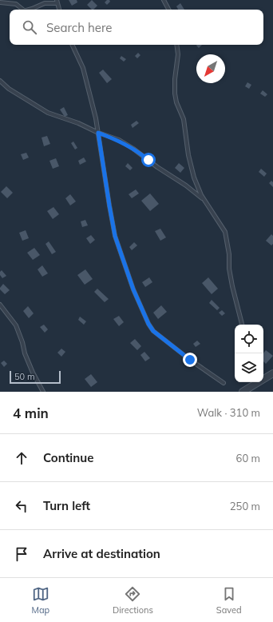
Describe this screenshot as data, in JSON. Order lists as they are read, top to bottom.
{
  "scale_bar": "50 m",
  "north": "bottom left",
  "page": {
    "search": "Search here",
    "scale": "50 m",
    "heading": ["4 min", "Walk · 310 m"],
    "list": [
      ["Continue", "60 m"],
      ["Turn left", "250 m"],
      "Arrive at destination"
    ],
    "nav": ["Map", "Directions", "Saved"]
  }
}
